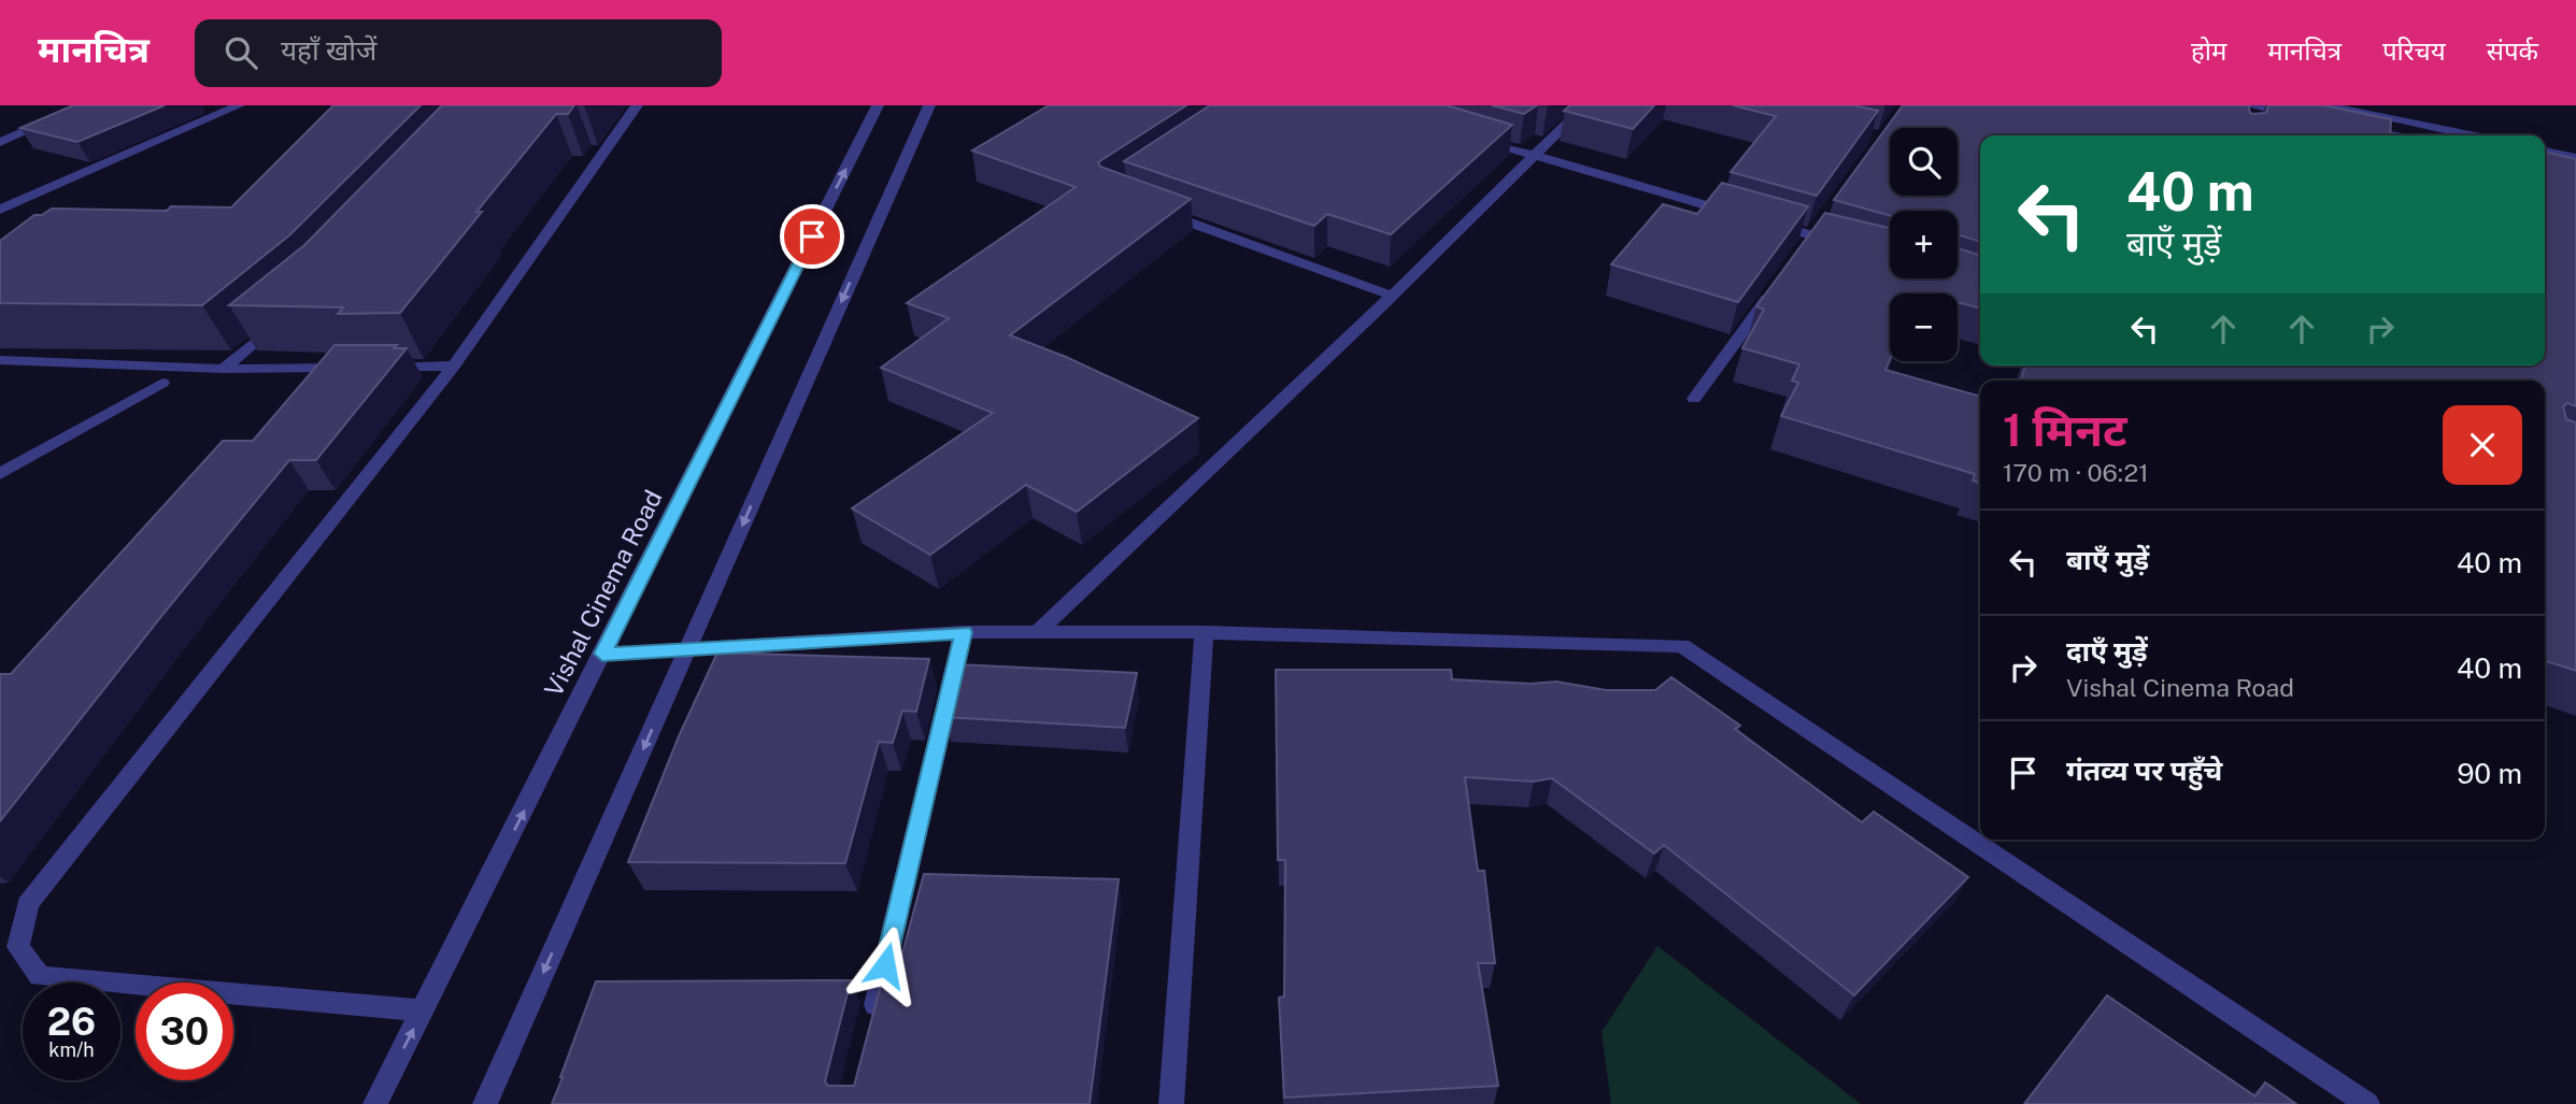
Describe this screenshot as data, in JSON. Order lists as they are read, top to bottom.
{
  "streets": {
    "street": ["Vishal Cinema Road"]
  },
  "page": {
    "header": "मानचित्र",
    "search": "यहाँ खोजें",
    "nav": [
      "होम",
      "मानचित्र",
      "परिचय",
      "संपर्क"
    ],
    "map_buttons": ["+", "−"],
    "turn": ["40 m", "बाएँ मुड़ें"],
    "heading": ["1 मिनट", "170 m · 06:21"],
    "list": [
      {
        "name": "बाएँ मुड़ें",
        "value": "40 m"
      },
      {
        "name": "दाएँ मुड़ें",
        "note": "Vishal Cinema Road",
        "value": "40 m"
      },
      {
        "name": "गंतव्य पर पहुँचे",
        "value": "90 m"
      }
    ],
    "speed": "26 km/h",
    "limit": "30"
  }
}
